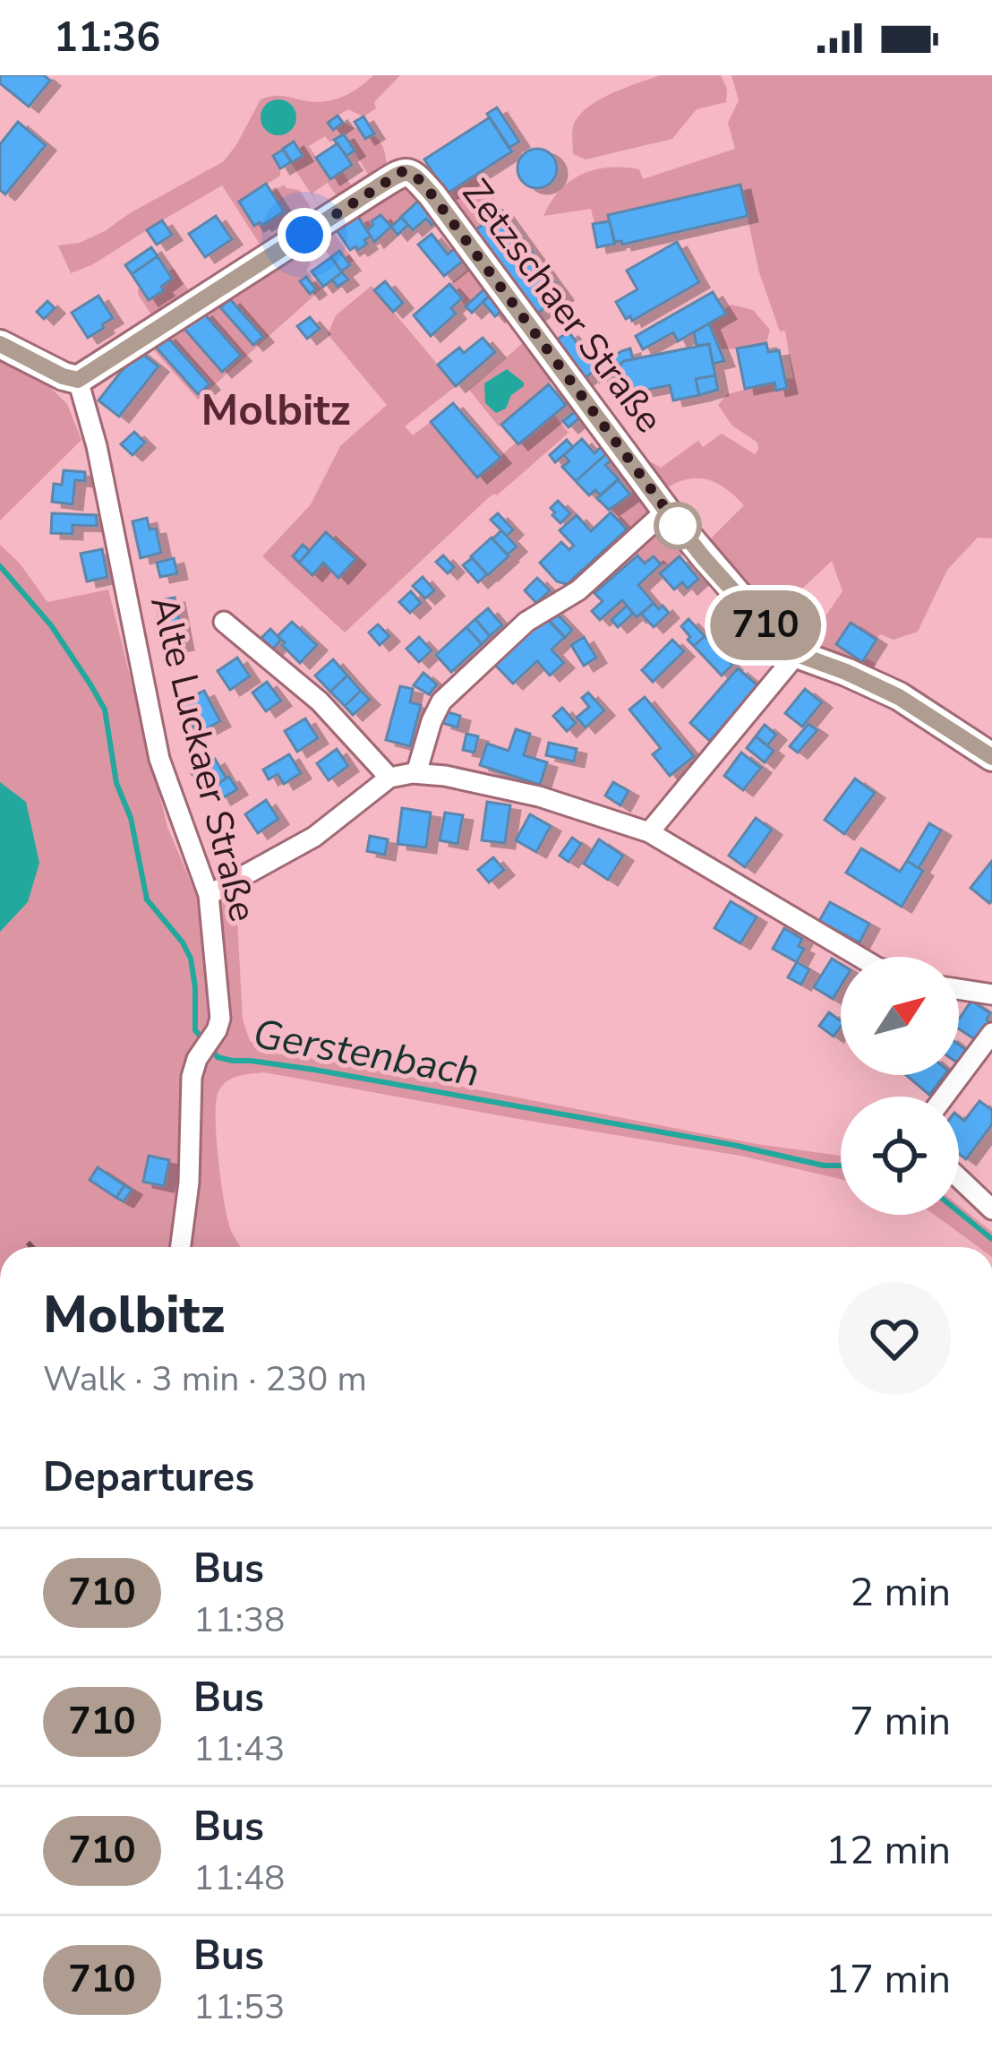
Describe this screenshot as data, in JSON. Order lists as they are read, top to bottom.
{
  "streets": {
    "street": ["Zetzschaer Straße", "Alte Luckaer Straße"]
  },
  "crossings": [
    ["Zetzschaer Straße", "Alte Luckaer Straße"]
  ],
  "districts": ["Molbitz"],
  "water": ["Gerstenbach"],
  "lines": ["bus line 710"],
  "north": "top right",
  "page": {
    "status": "11:36",
    "on_map": "710",
    "heading": [
      ["Molbitz", "Walk · 3 min · 230 m"],
      "Departures"
    ],
    "list": [
      {
        "mark": "710",
        "name": "Bus",
        "note": "11:38",
        "value": "2 min"
      },
      {
        "mark": "710",
        "name": "Bus",
        "note": "11:43",
        "value": "7 min"
      },
      {
        "mark": "710",
        "name": "Bus",
        "note": "11:48",
        "value": "12 min"
      },
      {
        "mark": "710",
        "name": "Bus",
        "note": "11:53",
        "value": "17 min"
      }
    ]
  }
}
